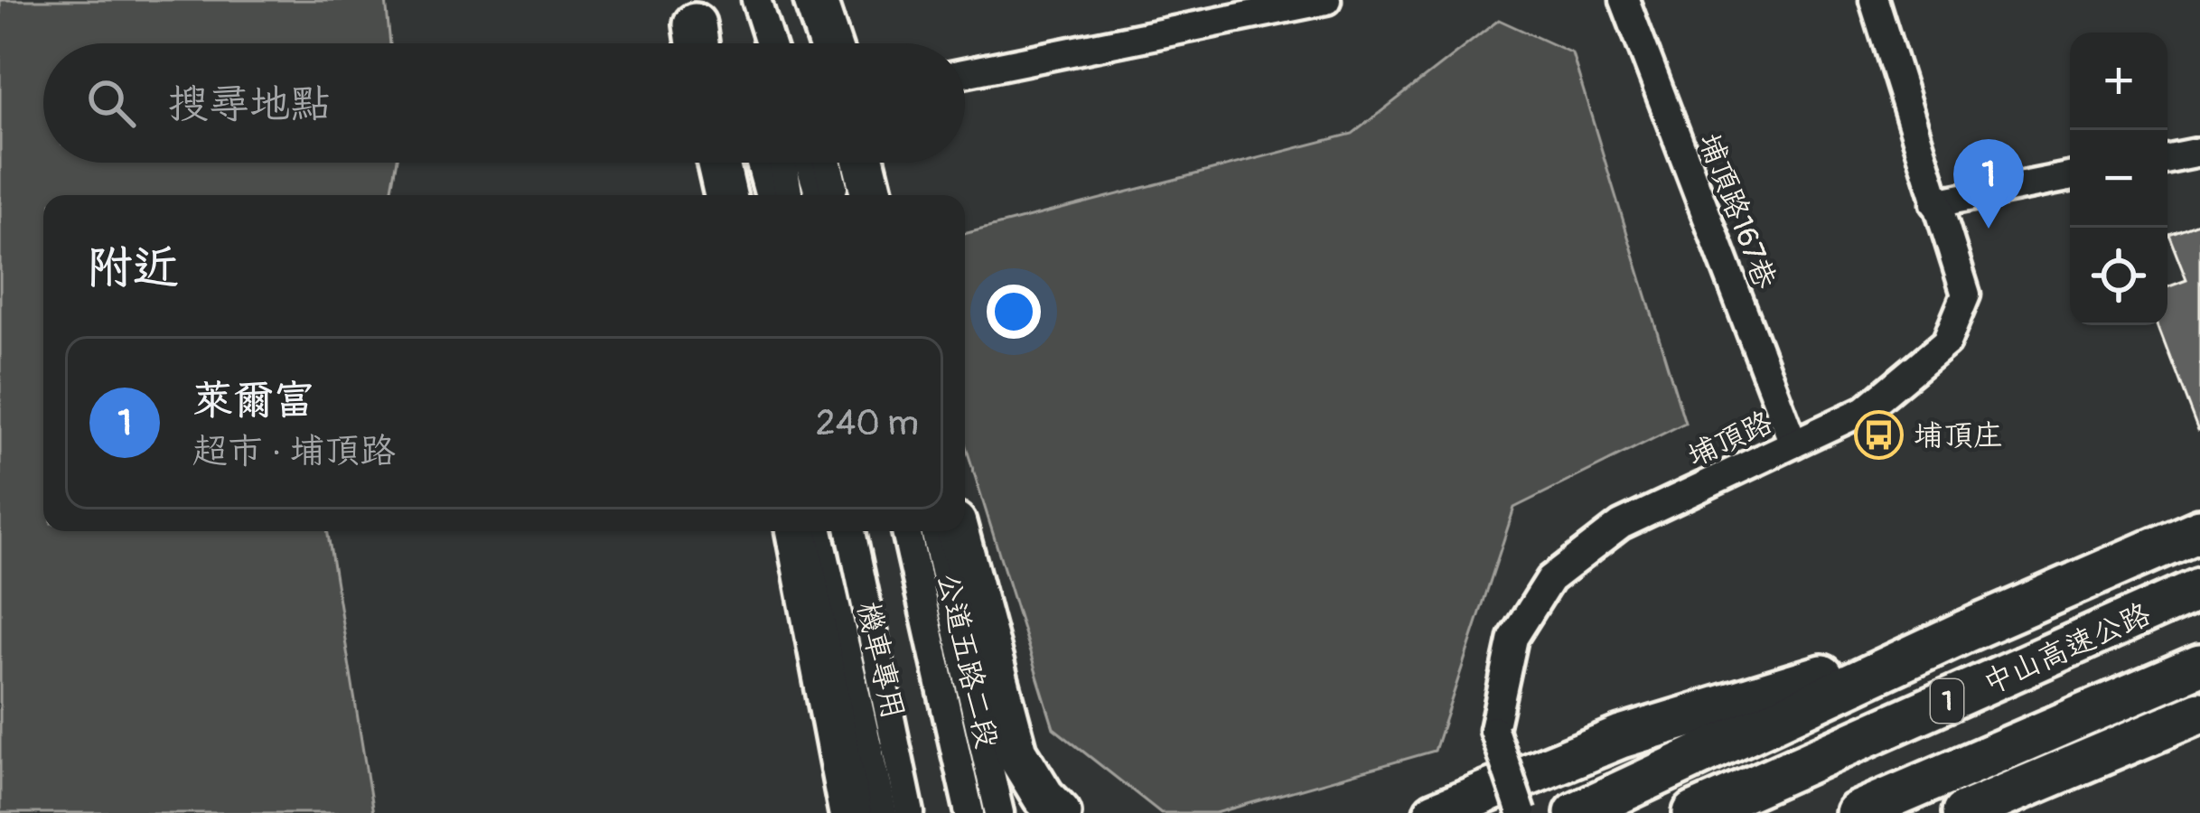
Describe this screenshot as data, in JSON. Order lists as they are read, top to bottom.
{
  "streets": {
    "highway": ["中山高速公路", "1"],
    "street": [
      "埔頂路167巷",
      "埔頂路",
      "機車專用",
      "公道五路二段"
    ]
  },
  "crossings": [
    ["埔頂路167巷", "埔頂路"]
  ],
  "places": {
    "bus stop": ["埔頂庄"]
  },
  "page": {
    "map_buttons": ["+", "−"],
    "search": "搜尋地點",
    "pins": "1",
    "heading": "附近",
    "list": [
      {
        "mark": "1",
        "name": "萊爾富",
        "note": "超市 · 埔頂路",
        "value": "240 m"
      }
    ]
  }
}
